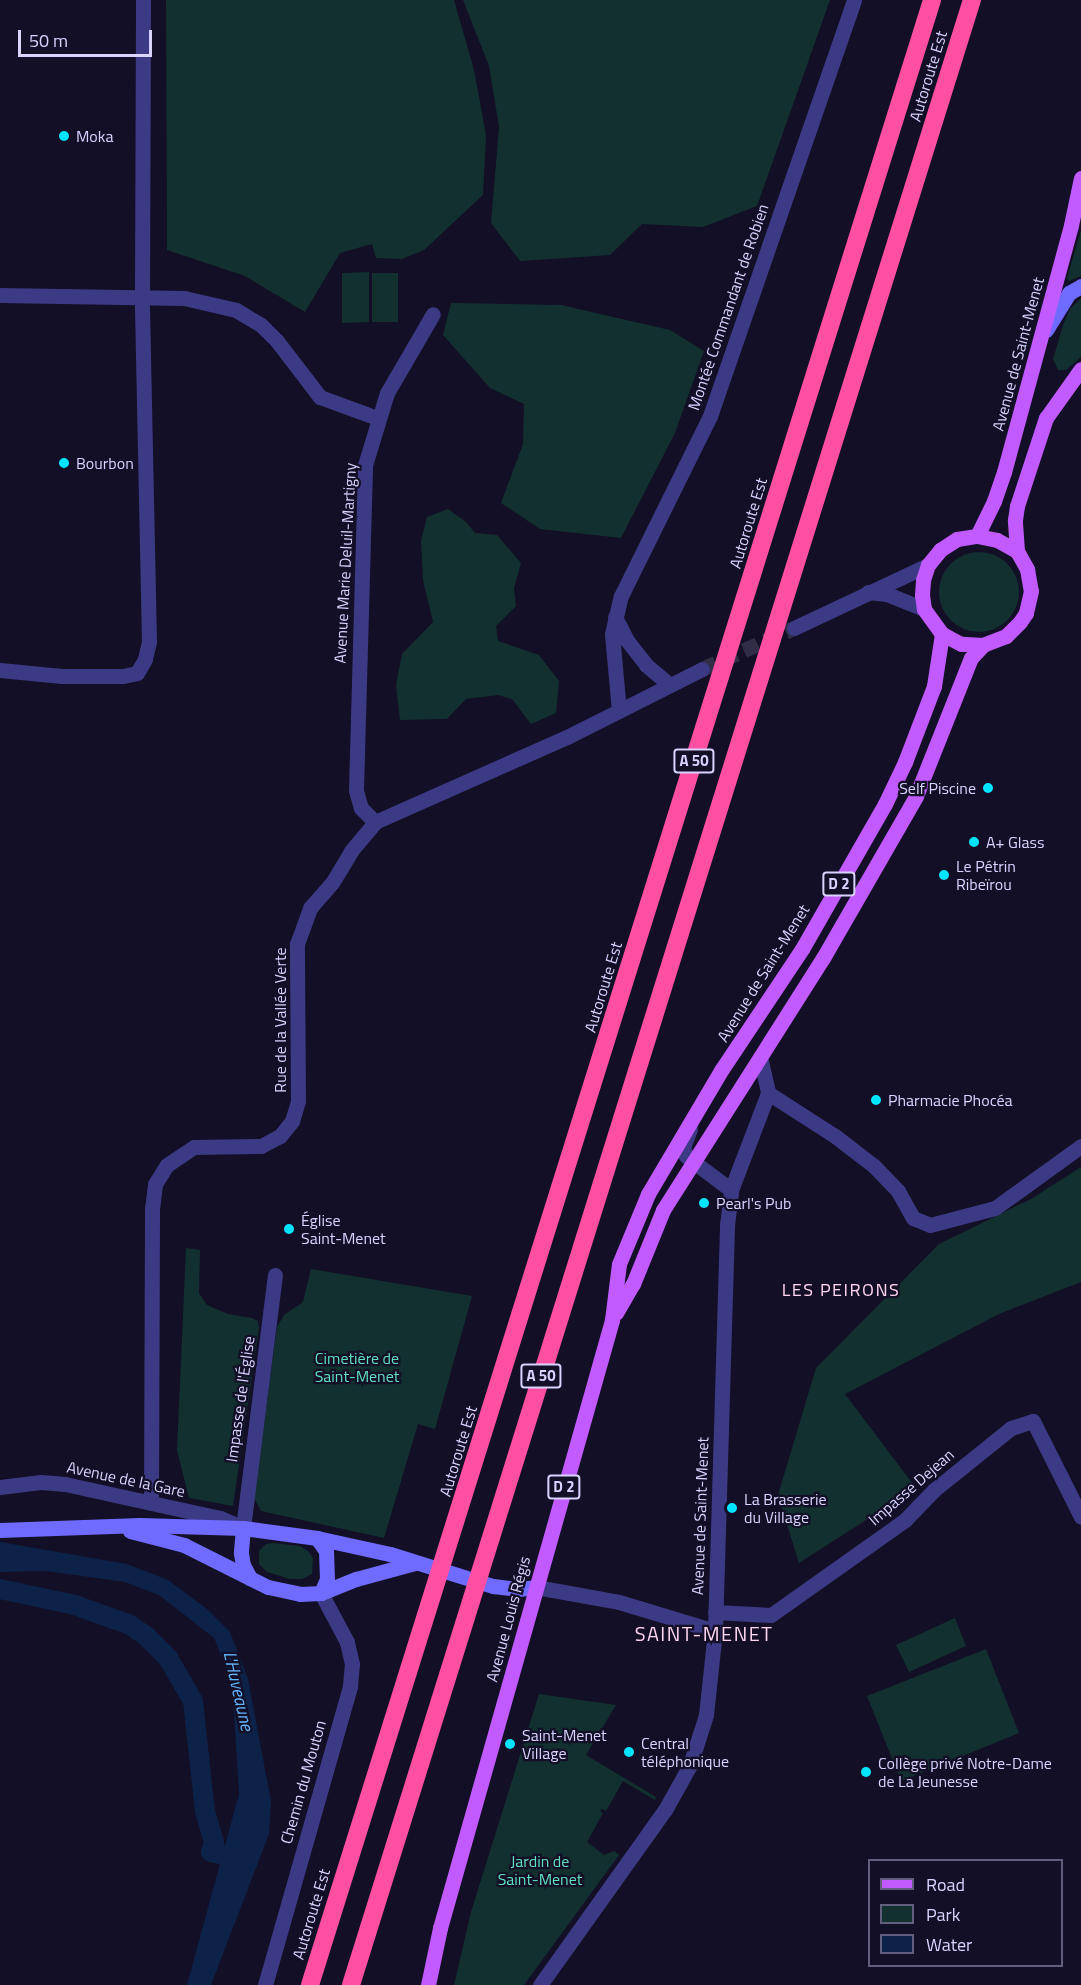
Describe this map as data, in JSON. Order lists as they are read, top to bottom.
{
  "streets": {
    "highway": ["Autoroute Est", "A 50"],
    "main road": ["Avenue de Saint-Menet", "D 2", "Avenue Louis Régis"],
    "street": [
      "Montée Commandant de Robien",
      "Avenue Marie Deluil-Martigny",
      "Rue de la Vallée Verte",
      "Impasse de l'Église",
      "Avenue de la Gare",
      "Impasse Dejean",
      "Chemin du Mouton"
    ]
  },
  "crossings": [
    ["Montée Commandant de Robien", "Rue de la Vallée Verte"],
    ["Avenue de Saint-Menet", "D 2"],
    ["Avenue de Saint-Menet", "Impasse Dejean"],
    ["Avenue de Saint-Menet", "Avenue Louis Régis"],
    ["Avenue Marie Deluil-Martigny", "Rue de la Vallée Verte"],
    ["D 2", "Avenue Louis Régis"],
    ["Rue de la Vallée Verte", "Avenue de la Gare"],
    ["Impasse de l'Église", "Avenue de la Gare"]
  ],
  "districts": ["LES PEIRONS", "SAINT-MENET"],
  "water": ["L'Huveaune"],
  "parks": ["Cimetière de Saint-Menet", "Jardin de Saint-Menet"],
  "places": [
    "Moka",
    "Bourbon",
    "Self Piscine",
    "A+ Glass",
    "Le Pétrin Ribeïrou",
    "Pharmacie Phocéa",
    "Pearl's Pub",
    "Église Saint-Menet",
    "La Brasserie du Village",
    "Saint-Menet Village",
    "Central téléphonique",
    "Collège privé Notre-Dame de La Jeunesse"
  ],
  "legend": ["Road", "Park", "Water"],
  "scale_bar": "50 m"
}
